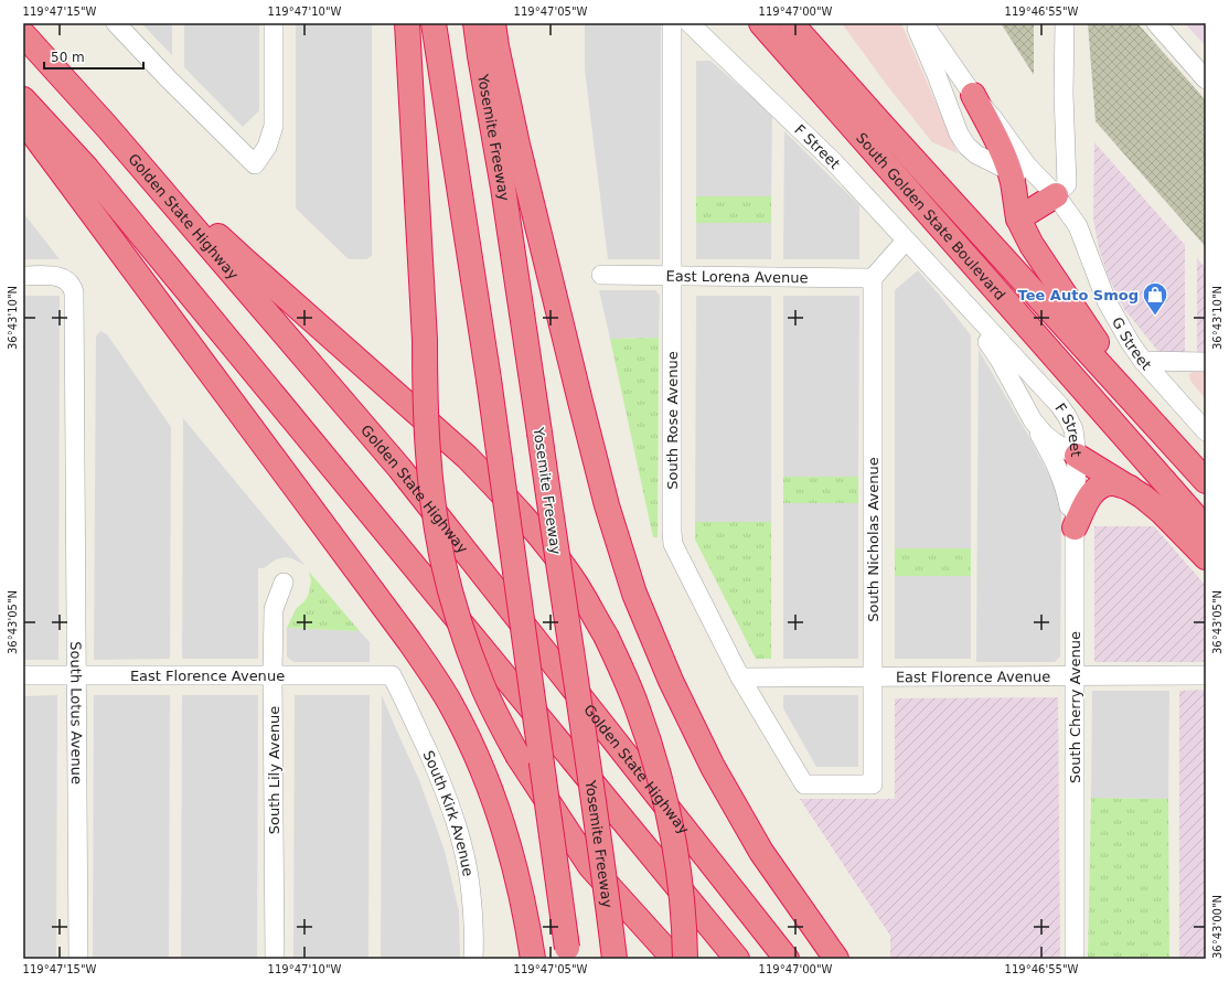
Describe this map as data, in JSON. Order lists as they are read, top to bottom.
{
  "streets": {
    "highway": ["Yosemite Freeway", "Golden State Highway", "South Golden State Boulevard"],
    "street": [
      "F Street",
      "East Lorena Avenue",
      "G Street",
      "South Rose Avenue",
      "South Nicholas Avenue",
      "East Florence Avenue",
      "South Cherry Avenue",
      "South Lotus Avenue",
      "South Lily Avenue",
      "South Kirk Avenue"
    ]
  },
  "crossings": [
    ["F Street", "South Cherry Avenue"],
    ["East Lorena Avenue", "South Rose Avenue"],
    ["East Lorena Avenue", "South Nicholas Avenue"],
    ["South Rose Avenue", "South Nicholas Avenue"],
    ["South Rose Avenue", "East Florence Avenue"],
    ["South Nicholas Avenue", "East Florence Avenue"],
    ["East Florence Avenue", "South Cherry Avenue"],
    ["East Florence Avenue", "South Lotus Avenue"],
    ["East Florence Avenue", "South Lily Avenue"],
    ["East Florence Avenue", "South Kirk Avenue"]
  ],
  "places": {
    "shop": ["Tee Auto Smog"]
  },
  "scale_bar": "50 m",
  "coordinates": [
    "119°47'15\"W",
    "119°47'10\"W",
    "119°47'05\"W",
    "119°47'00\"W",
    "119°46'55\"W",
    "36°43'10\"N",
    "36°43'05\"N",
    "36°43'00\"N"
  ]
}
